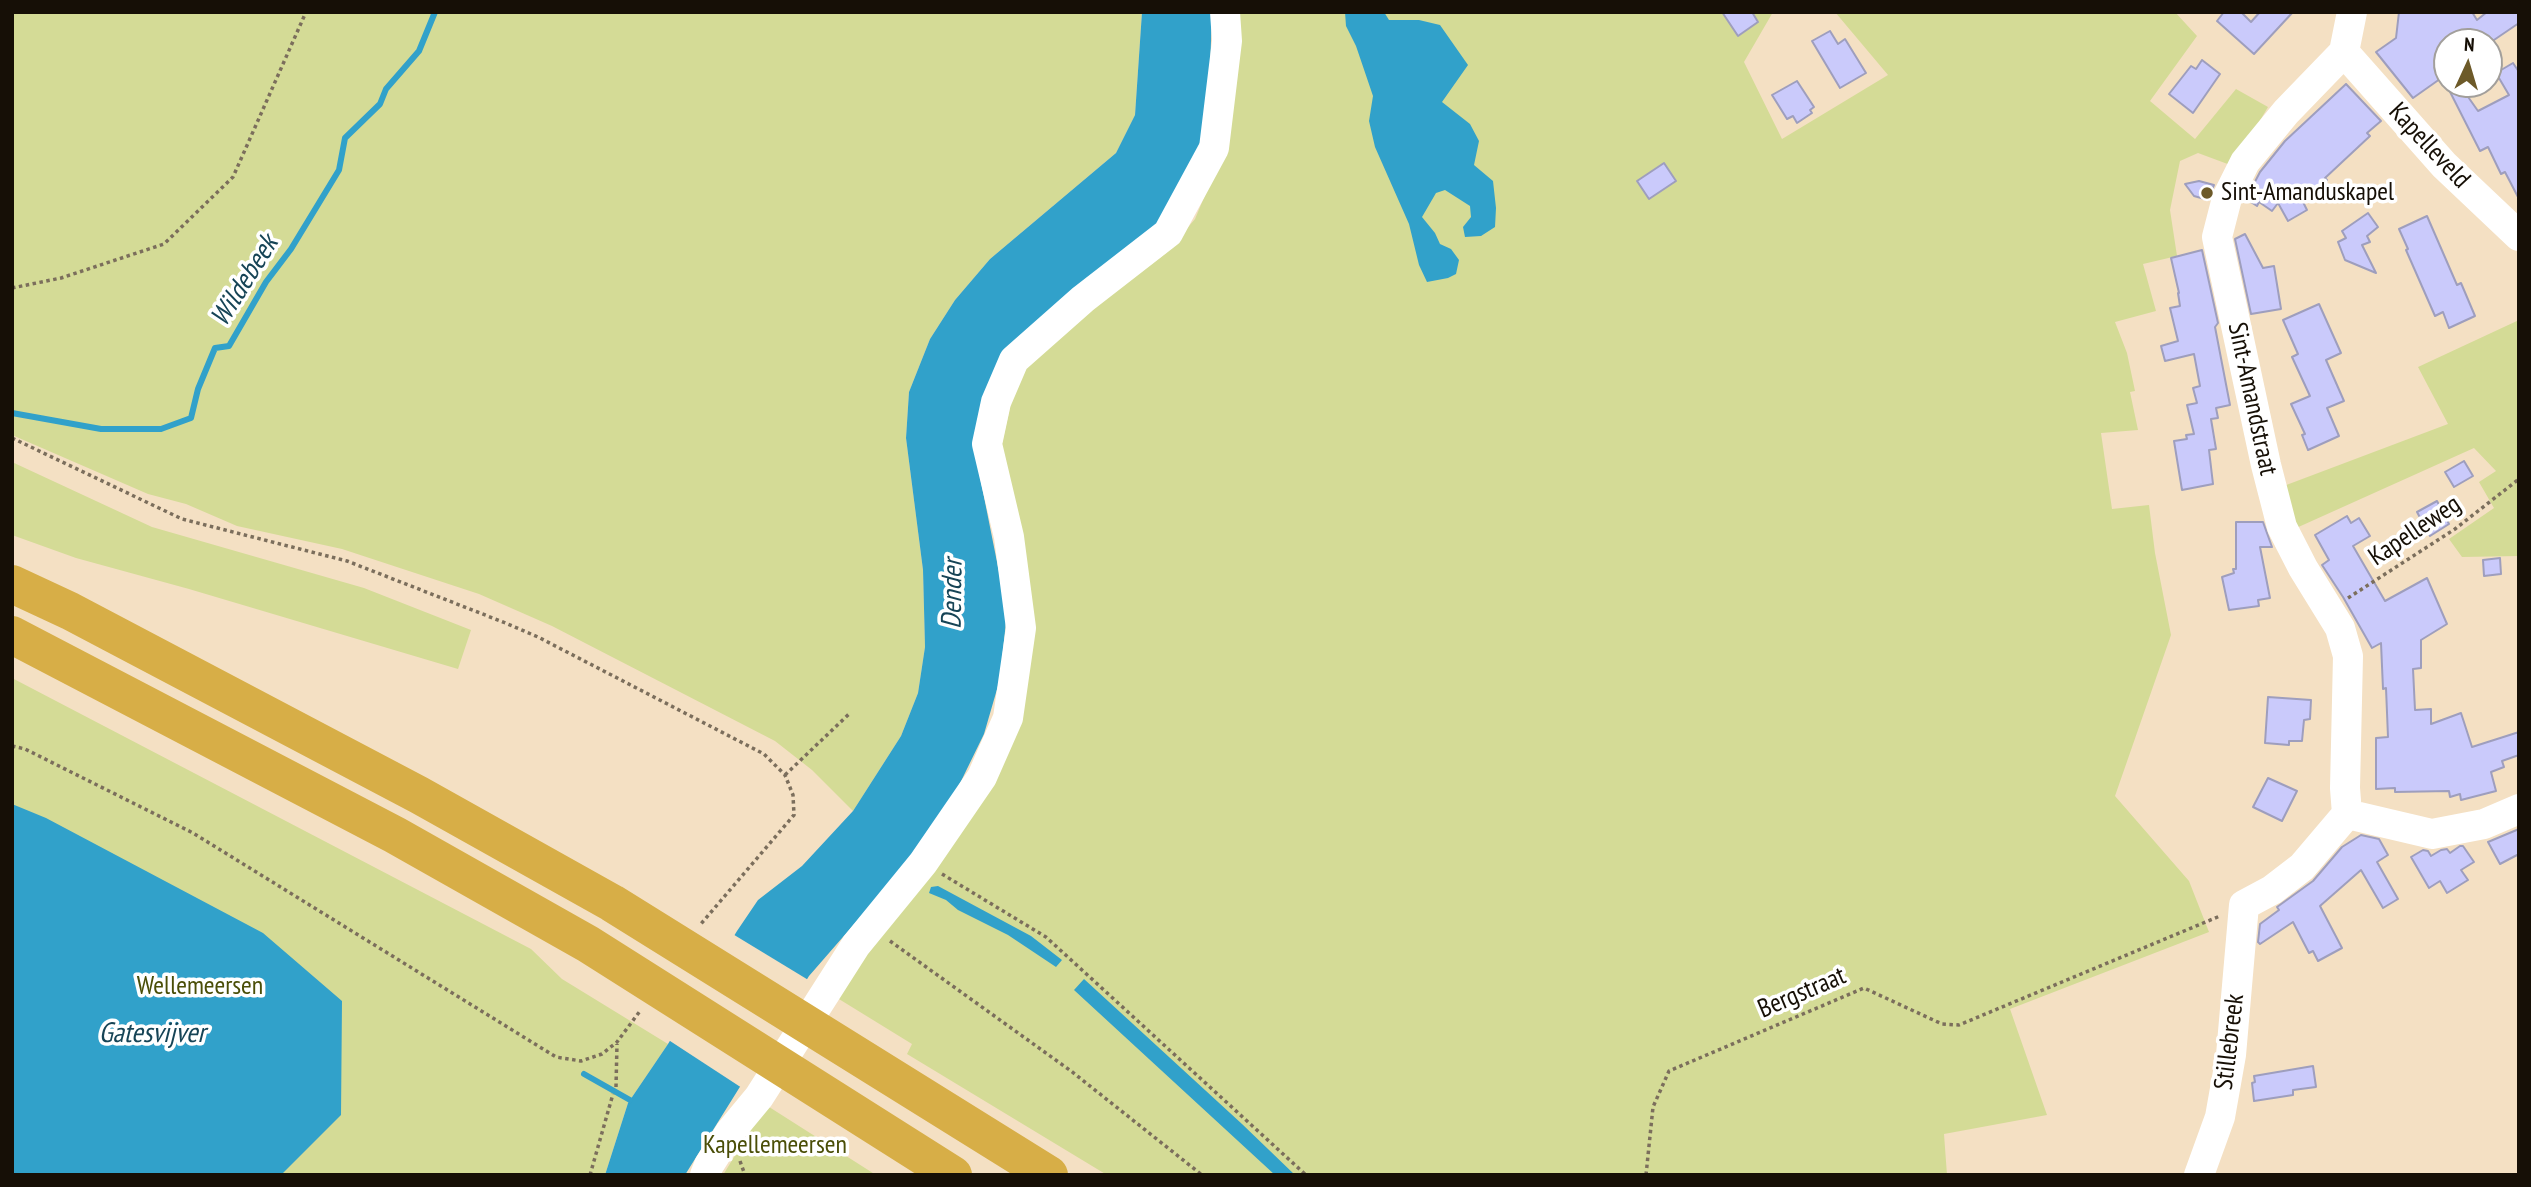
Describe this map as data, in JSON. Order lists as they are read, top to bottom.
{
  "streets": {
    "street": ["Kapelleveld", "Sint-Amandstraat", "Stillebreek"],
    "path": ["Kapelleweg", "Bergstraat"]
  },
  "crossings": [
    ["Kapelleveld", "Sint-Amandstraat"],
    ["Sint-Amandstraat", "Kapelleweg"],
    ["Bergstraat", "Stillebreek"]
  ],
  "water": ["Wildebeek", "Dender", "Gatesvijver"],
  "parks": ["Wellemeersen", "Kapellemeersen"],
  "places": ["Sint-Amanduskapel"],
  "north": "top"
}
